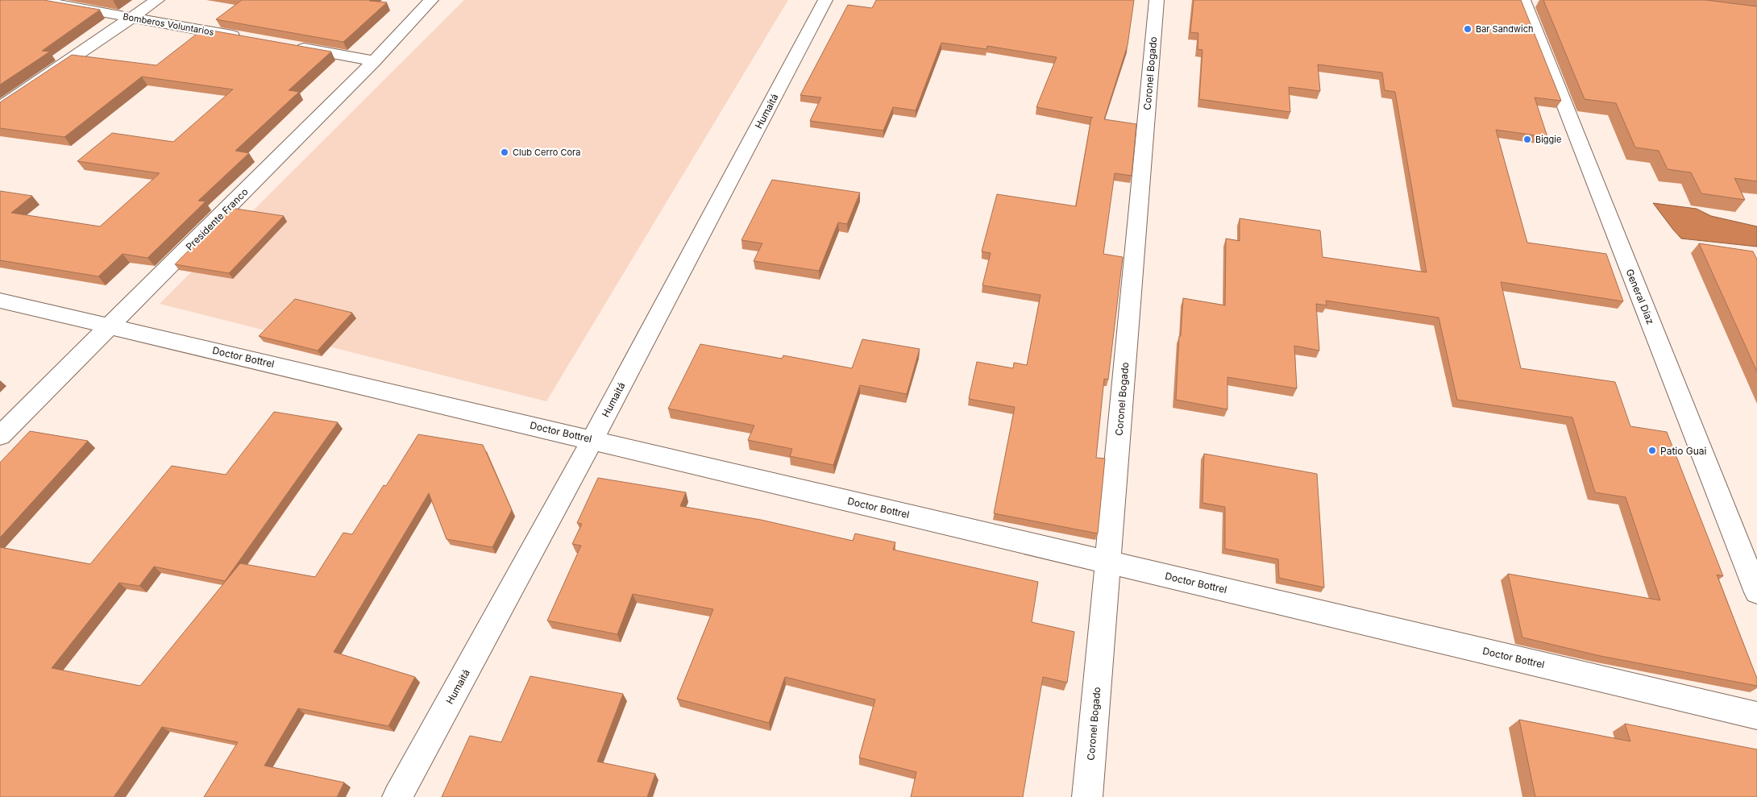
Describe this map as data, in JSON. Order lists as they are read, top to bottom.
{
  "streets": {
    "street": [
      "Bomberos Voluntarios",
      "Coronel Bogado",
      "Humaitá",
      "Presidente Franco",
      "General Díaz",
      "Doctor Bottrel"
    ]
  },
  "crossings": [
    ["Coronel Bogado", "Doctor Bottrel"],
    ["Humaitá", "Doctor Bottrel"],
    ["Presidente Franco", "Doctor Bottrel"]
  ],
  "places": [
    "Bar Sandwich",
    "Biggie",
    "Club Cerro Cora",
    "Patio Guai"
  ]
}
